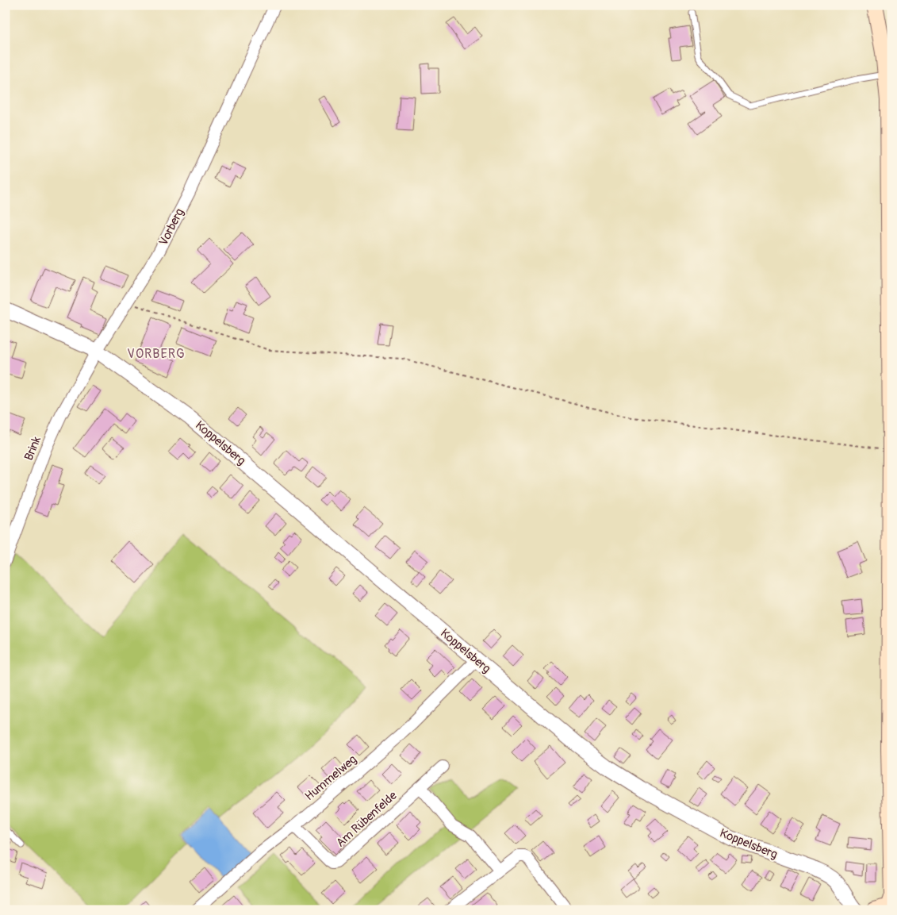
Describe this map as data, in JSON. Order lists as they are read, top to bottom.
{
  "streets": {
    "street": [
      "Vorberg",
      "Koppelsberg",
      "Brink",
      "Hummelweg",
      "Am Rübenfelde"
    ]
  },
  "crossings": [
    ["Vorberg", "Koppelsberg"],
    ["Vorberg", "Brink"],
    ["Koppelsberg", "Brink"],
    ["Koppelsberg", "Hummelweg"],
    ["Hummelweg", "Am Rübenfelde"]
  ],
  "districts": ["VORBERG"]
}
